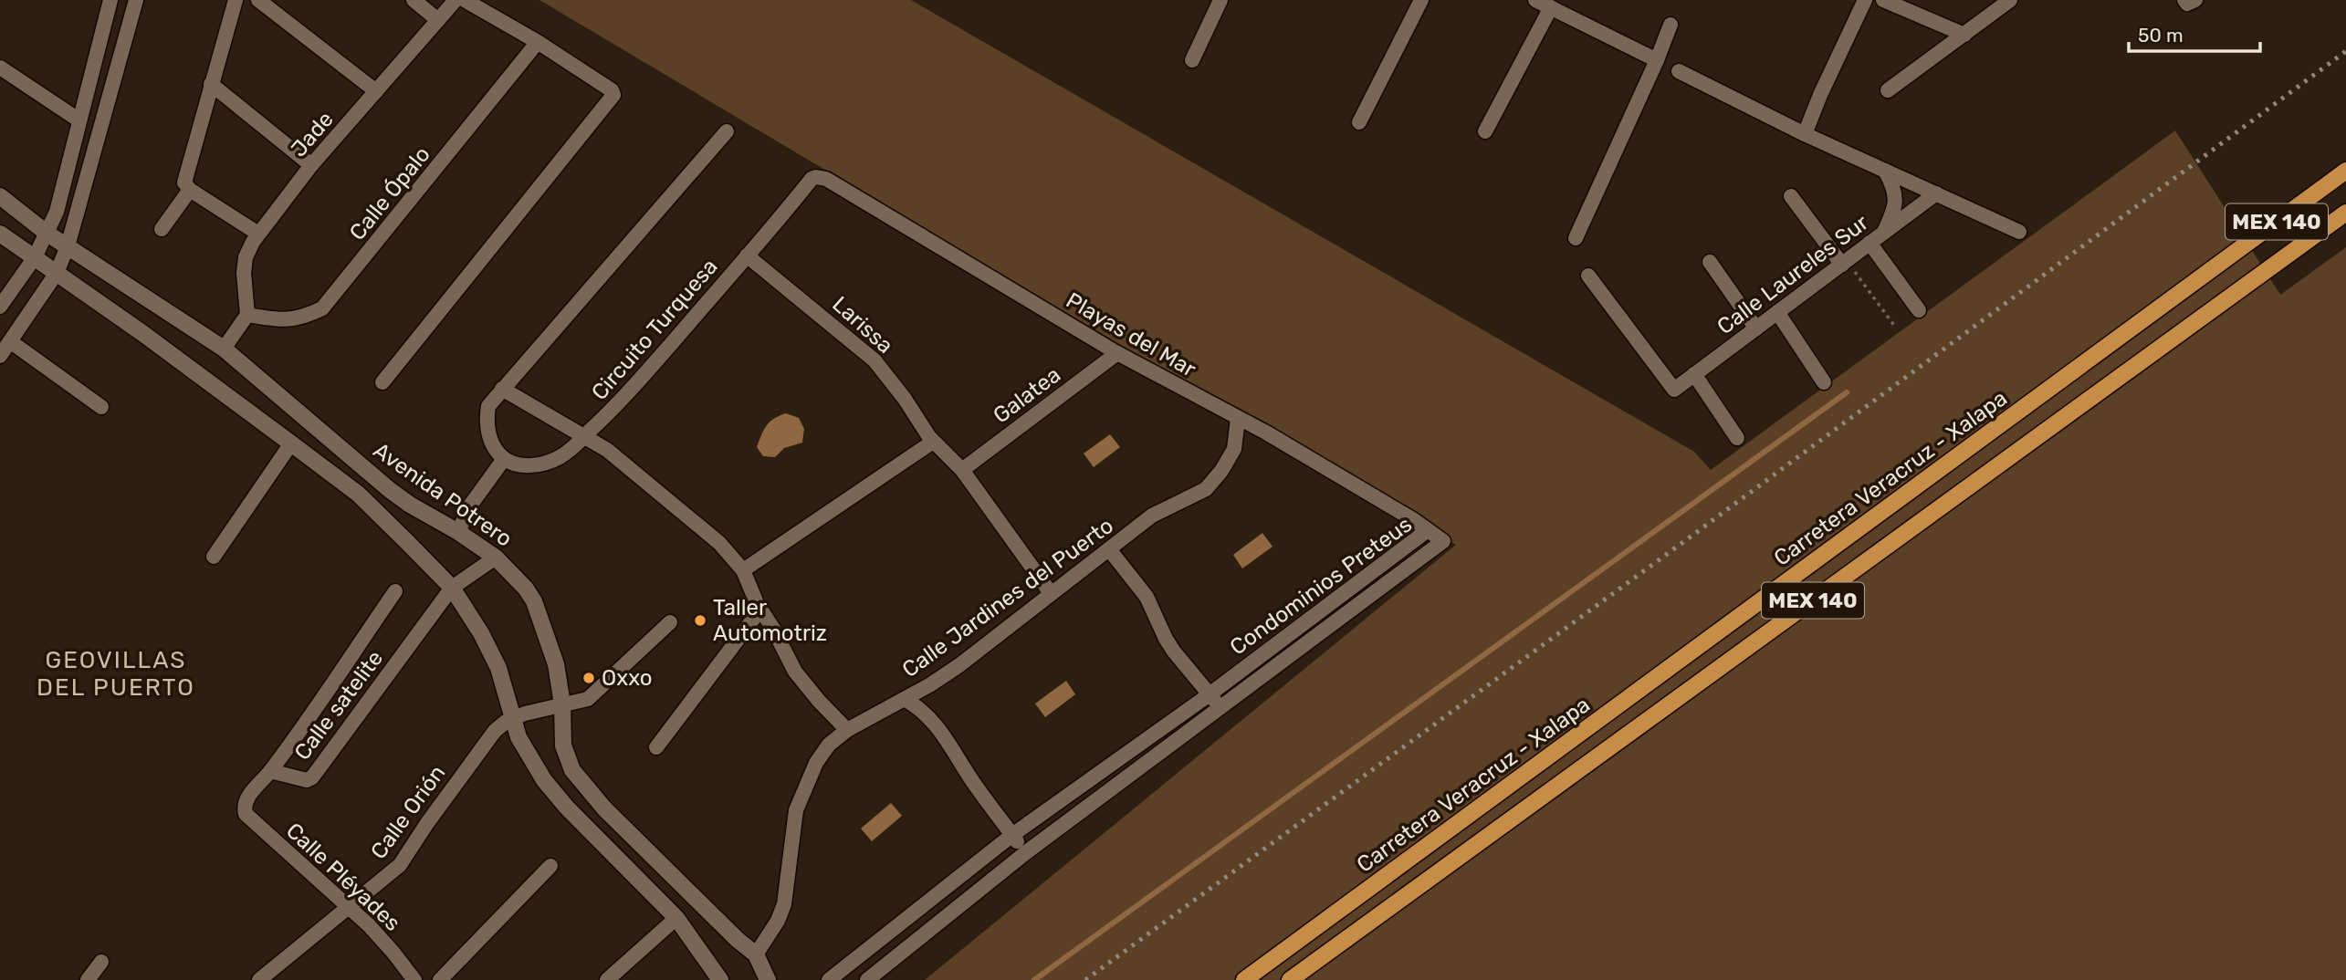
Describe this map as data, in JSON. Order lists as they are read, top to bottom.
{
  "streets": {
    "main road": ["MEX 140", "Carretera Veracruz - Xalapa"],
    "street": [
      "Jade",
      "Calle Ópalo",
      "Calle Laureles Sur",
      "Larissa",
      "Circuito Turquesa",
      "Playas del Mar",
      "Galatea",
      "Avenida Potrero",
      "Condominios Preteus",
      "Calle Jardines del Puerto",
      "Calle satelite",
      "Calle Orión",
      "Calle Pléyades"
    ]
  },
  "crossings": [
    ["Jade", "Calle Ópalo"],
    ["Larissa", "Circuito Turquesa"],
    ["Larissa", "Galatea"],
    ["Larissa", "Calle Jardines del Puerto"],
    ["Circuito Turquesa", "Playas del Mar"],
    ["Playas del Mar", "Galatea"],
    ["Playas del Mar", "Condominios Preteus"],
    ["Playas del Mar", "Calle Jardines del Puerto"],
    ["Avenida Potrero", "Calle Jardines del Puerto"],
    ["Avenida Potrero", "Calle Orión"],
    ["Calle satelite", "Calle Pléyades"],
    ["Calle Orión", "Calle Pléyades"]
  ],
  "districts": ["GEOVILLAS DEL PUERTO"],
  "places": ["Taller Automotriz", "Oxxo"],
  "scale_bar": "50 m"
}
